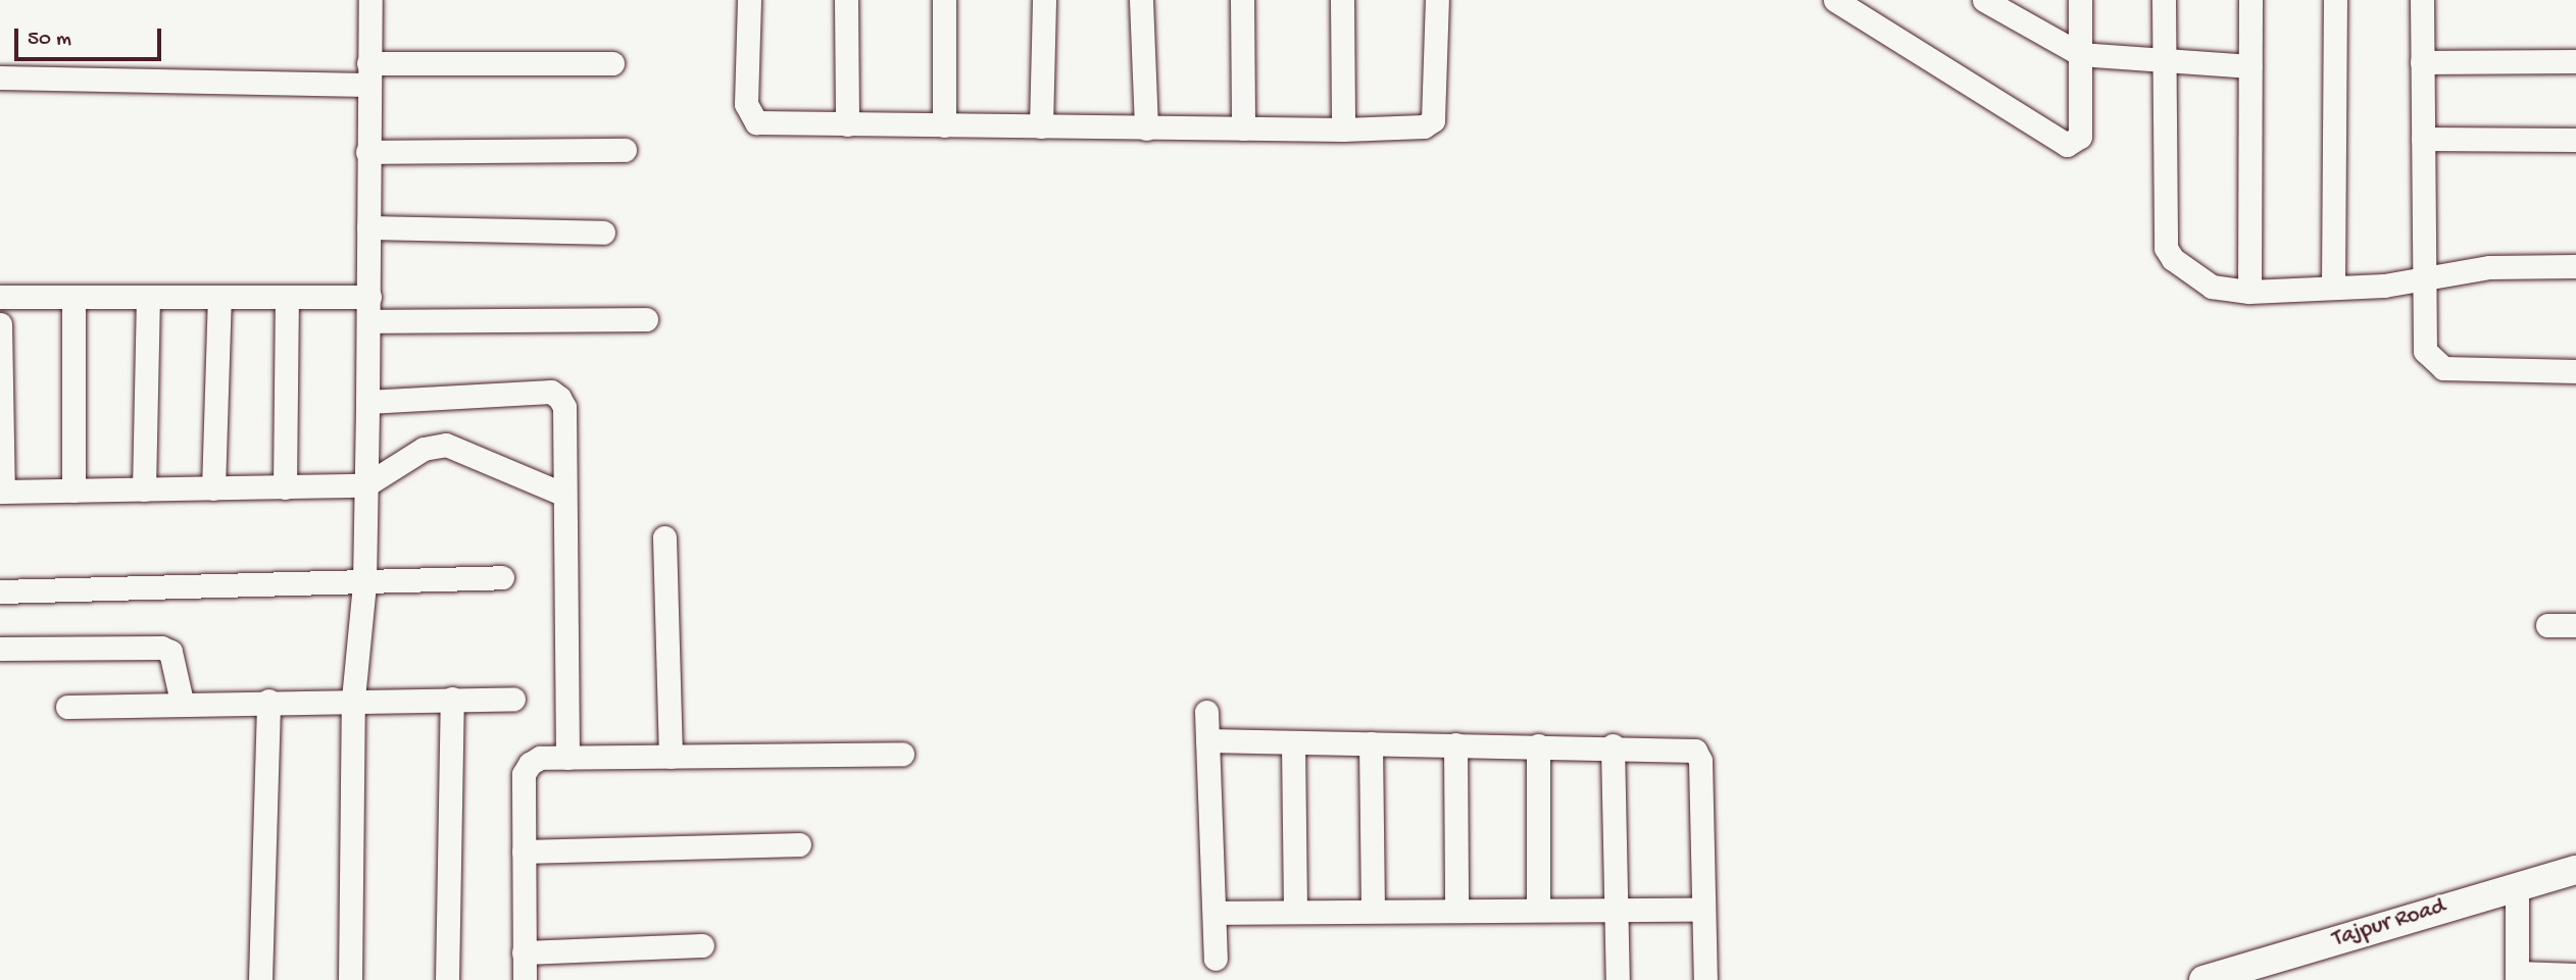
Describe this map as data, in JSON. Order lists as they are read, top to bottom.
{
  "streets": {
    "main road": ["Tajpur Road"]
  },
  "scale_bar": "50 m"
}
